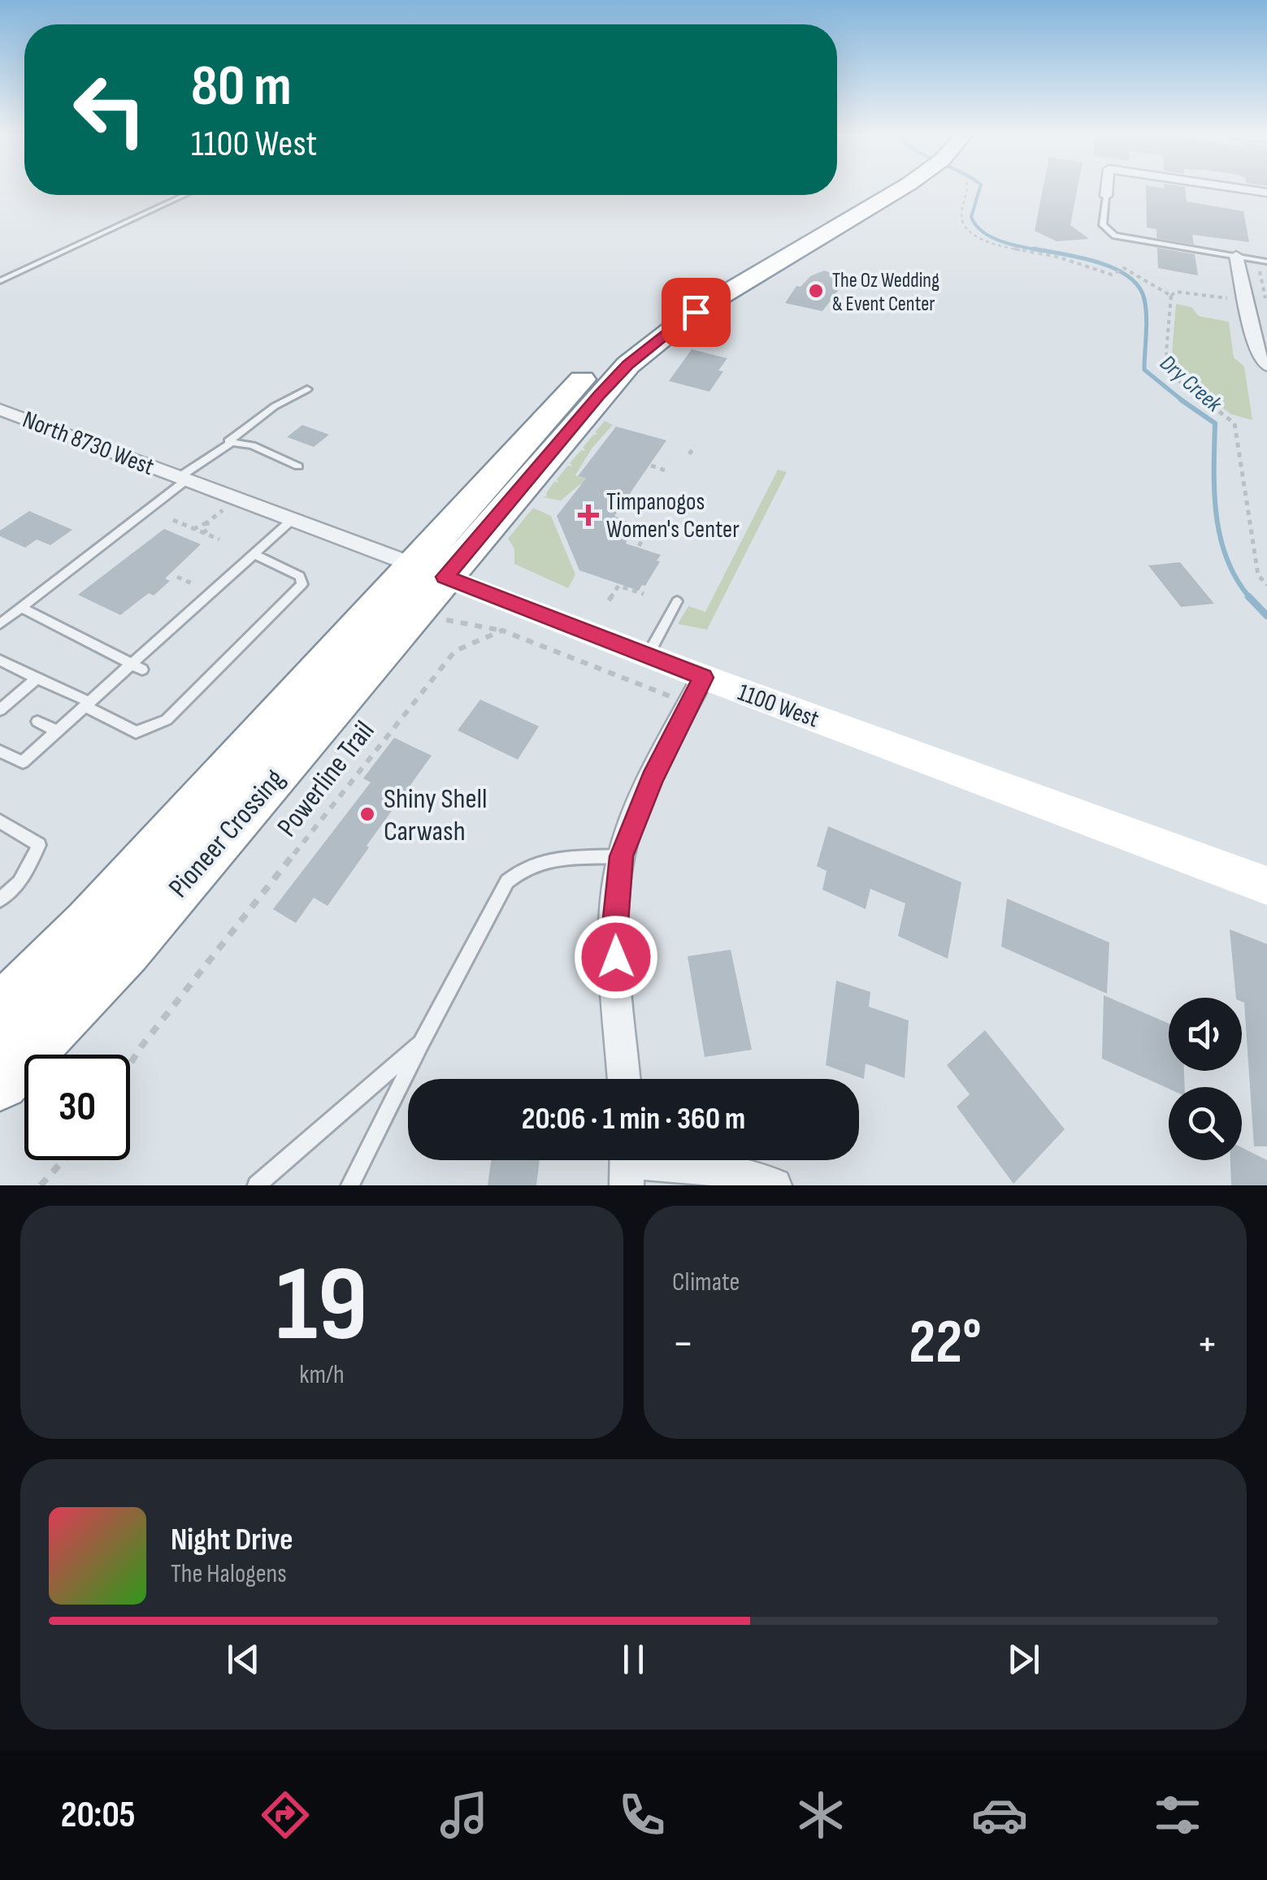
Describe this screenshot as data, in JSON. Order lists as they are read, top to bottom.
{
  "streets": {
    "highway": ["Pioneer Crossing"],
    "street": ["North 8730 West", "1100 West"],
    "path": ["Powerline Trail"]
  },
  "crossings": [
    ["North 8730 West", "1100 West"],
    ["1100 West", "Pioneer Crossing"]
  ],
  "water": ["Dry Creek"],
  "places": {
    "other": ["The Oz Wedding & Event Center", "Shiny Shell Carwash"],
    "health": ["Timpanogos Women's Center"]
  },
  "page": {
    "turn": ["80 m", "1100 West"],
    "limit": "30",
    "trip": "20:06 · 1 min · 360 m",
    "tile": [
      ["19", "km/h"],
      "Climate"
    ],
    "heat": ["−", "22°", "+"],
    "song": ["Night Drive", "The Halogens"],
    "tabs": "20:05"
  }
}
